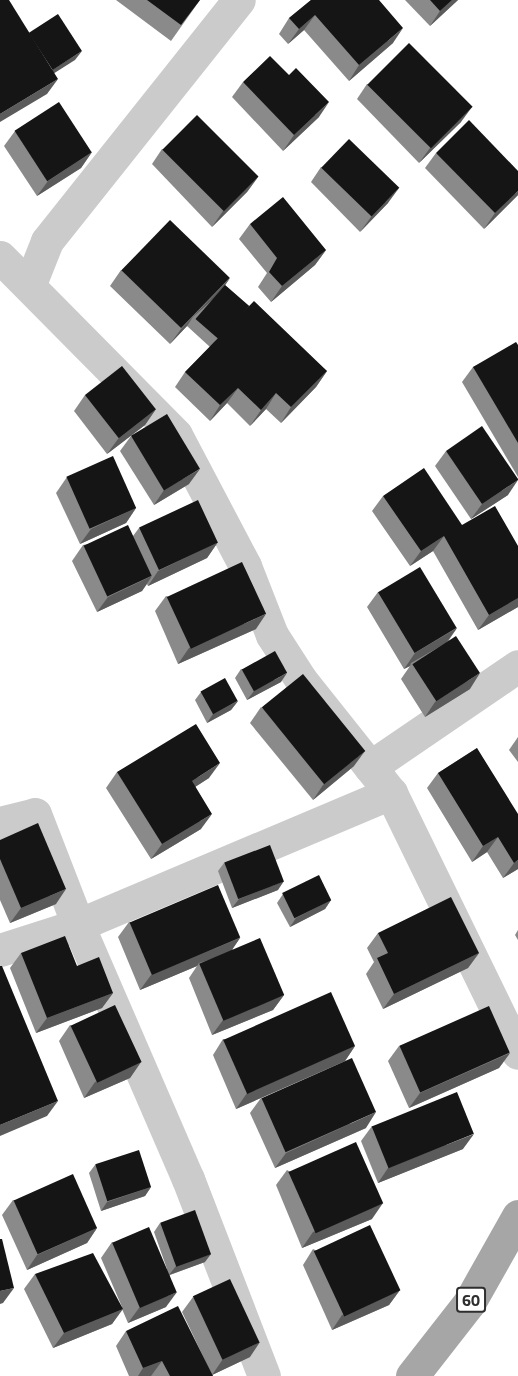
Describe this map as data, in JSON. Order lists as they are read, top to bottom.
{
  "streets": {
    "main road": ["60"]
  }
}
